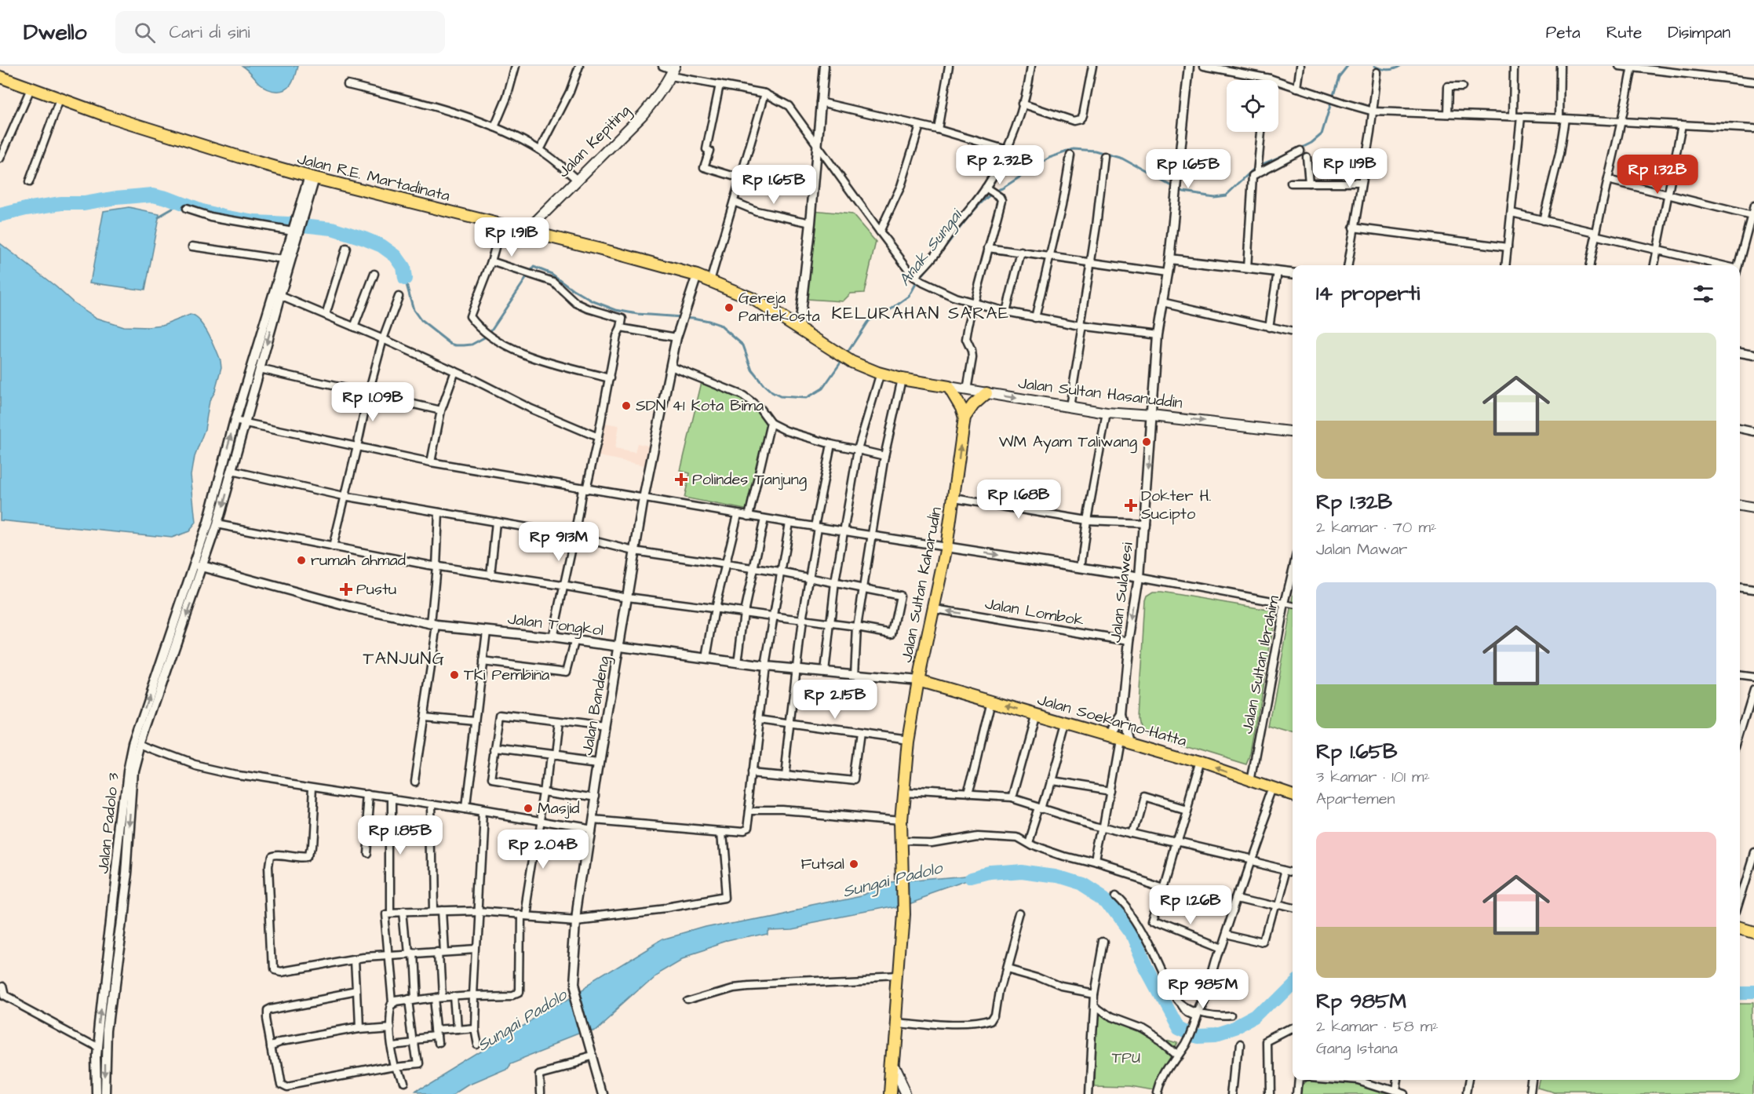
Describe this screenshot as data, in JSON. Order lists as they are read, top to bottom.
{
  "streets": {
    "highway": [
      "Jalan R.E. Martadinata",
      "Jalan Sultan Hasanuddin",
      "Jalan Sultan Kaharudin",
      "Jalan Soekarno-Hatta"
    ],
    "main road": ["Jalan Kepiting"],
    "street": [
      "Jalan Sulawesi",
      "Jalan Lombok",
      "Jalan Tongkol",
      "Jalan Sultan Ibrahim",
      "Jalan Bandeng",
      "Jalan Padolo 3"
    ]
  },
  "crossings": [
    ["Jalan Kepiting", "Jalan R.E. Martadinata"],
    ["Jalan R.E. Martadinata", "Jalan Sultan Hasanuddin"],
    ["Jalan R.E. Martadinata", "Jalan Bandeng"],
    ["Jalan Sultan Hasanuddin", "Jalan Sulawesi"],
    ["Jalan Sultan Kaharudin", "Jalan Lombok"],
    ["Jalan Sultan Kaharudin", "Jalan Tongkol"],
    ["Jalan Sultan Kaharudin", "Jalan Soekarno-Hatta"],
    ["Jalan Sulawesi", "Jalan Lombok"],
    ["Jalan Sulawesi", "Jalan Soekarno-Hatta"],
    ["Jalan Tongkol", "Jalan Bandeng"],
    ["Jalan Tongkol", "Jalan Soekarno-Hatta"],
    ["Jalan Tongkol", "Jalan Padolo 3"],
    ["Jalan Sultan Ibrahim", "Jalan Soekarno-Hatta"]
  ],
  "one_way": ["Jalan Sultan Hasanuddin", "Jalan Lombok"],
  "districts": ["KELURAHAN SARAE", "TANJUNG"],
  "water": ["Anak Sungai", "Sungai Padolo"],
  "parks": ["TPU"],
  "places": {
    "other": [
      "Gereja Pantekosta",
      "SDN 41 Kota Bima",
      "WM Ayam Taliwang",
      "rumah ahmad",
      "TKi Pembina",
      "Masjid",
      "Futsal"
    ],
    "health": ["Polindes Tanjung", "Dokter H. Sucipto", "Pustu"]
  },
  "page": {
    "header": "Dwello",
    "search": "Cari di sini",
    "nav": ["Peta", "Rute", "Disimpan"],
    "price": [
      "Rp 2.32B",
      "Rp 1.19B",
      "Rp 1.65B",
      "Rp 1.32B",
      "Rp 1.65B",
      "Rp 1.91B",
      "Rp 1.09B",
      "Rp 1.68B",
      "Rp 913M",
      "Rp 2.15B",
      "Rp 1.85B",
      "Rp 2.04B",
      "Rp 1.26B",
      "Rp 985M"
    ],
    "heading": "14 properti",
    "list": [
      {
        "name": "Rp 1.32B",
        "note": "2 kamar · 70 m² · Jalan Mawar"
      },
      {
        "name": "Rp 1.65B",
        "note": "3 kamar · 101 m² · Apartemen"
      },
      {
        "name": "Rp 985M",
        "note": "2 kamar · 58 m² · Gang Istana"
      }
    ]
  }
}
